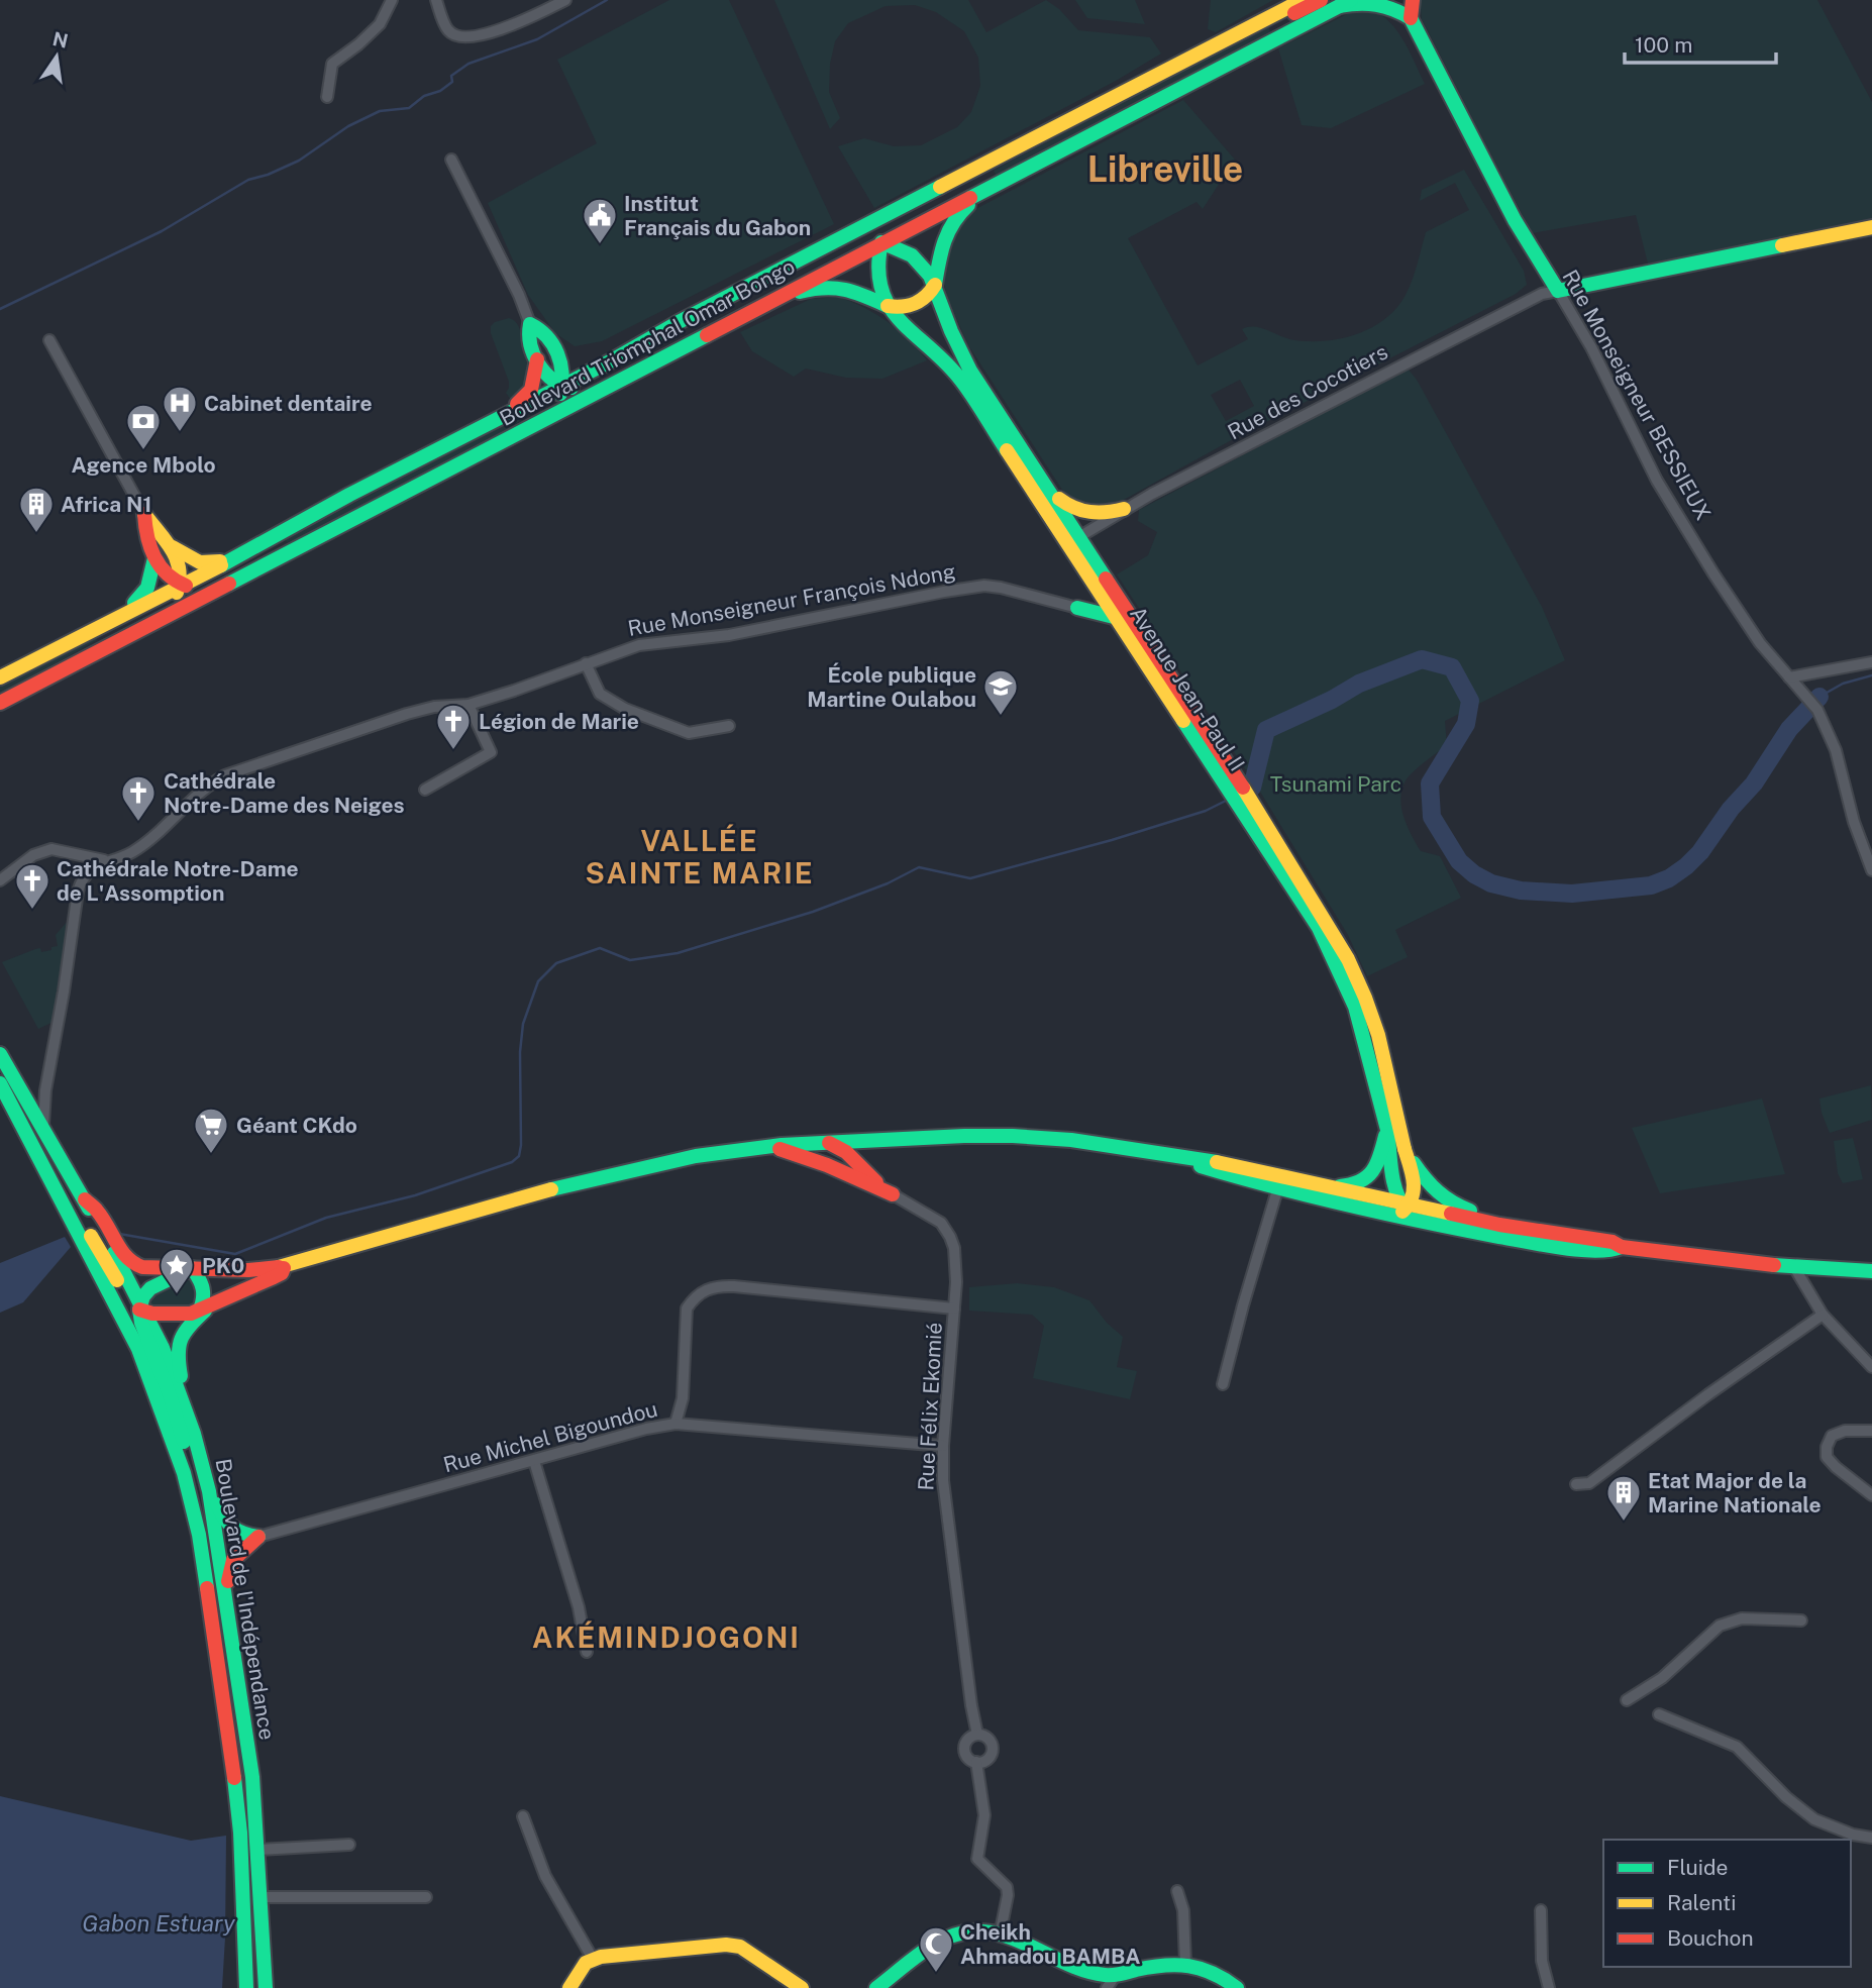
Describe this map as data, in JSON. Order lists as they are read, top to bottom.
{
  "streets": {
    "main road": [
      "Boulevard Triomphal Omar Bongo",
      "Rue Monseigneur BESSIEUX",
      "Avenue Jean-Paul II",
      "Boulevard de l'Indépendance"
    ],
    "street": [
      "Rue des Cocotiers",
      "Rue Monseigneur François Ndong",
      "Rue Félix Ekomié",
      "Rue Michel Bigoundou"
    ]
  },
  "crossings": [
    ["Rue des Cocotiers", "Rue Monseigneur BESSIEUX"],
    ["Rue des Cocotiers", "Avenue Jean-Paul II"],
    ["Rue Félix Ekomié", "Rue Michel Bigoundou"]
  ],
  "districts": ["Libreville", "VALLÉE SAINTE MARIE", "AKÉMINDJOGONI"],
  "water": ["Gabon Estuary"],
  "parks": ["Tsunami Parc"],
  "places": {
    "public building": ["Institut Français du Gabon"],
    "hospital": ["Cabinet dentaire"],
    "bank": ["Agence Mbolo"],
    "building": ["Africa N1", "Etat Major de la Marine Nationale"],
    "school or university": ["École publique Martine Oulabou"],
    "church": ["Légion de Marie", "Cathédrale Notre-Dame des Neiges", "Cathédrale Notre-Dame de L'Assomption"],
    "supermarket": ["Géant CKdo"],
    "place": ["PK0"],
    "mosque": ["Cheikh Ahmadou BAMBA"]
  },
  "legend": ["Fluide", "Ralenti", "Bouchon"],
  "scale_bar": "100 m",
  "north": "top"
}
